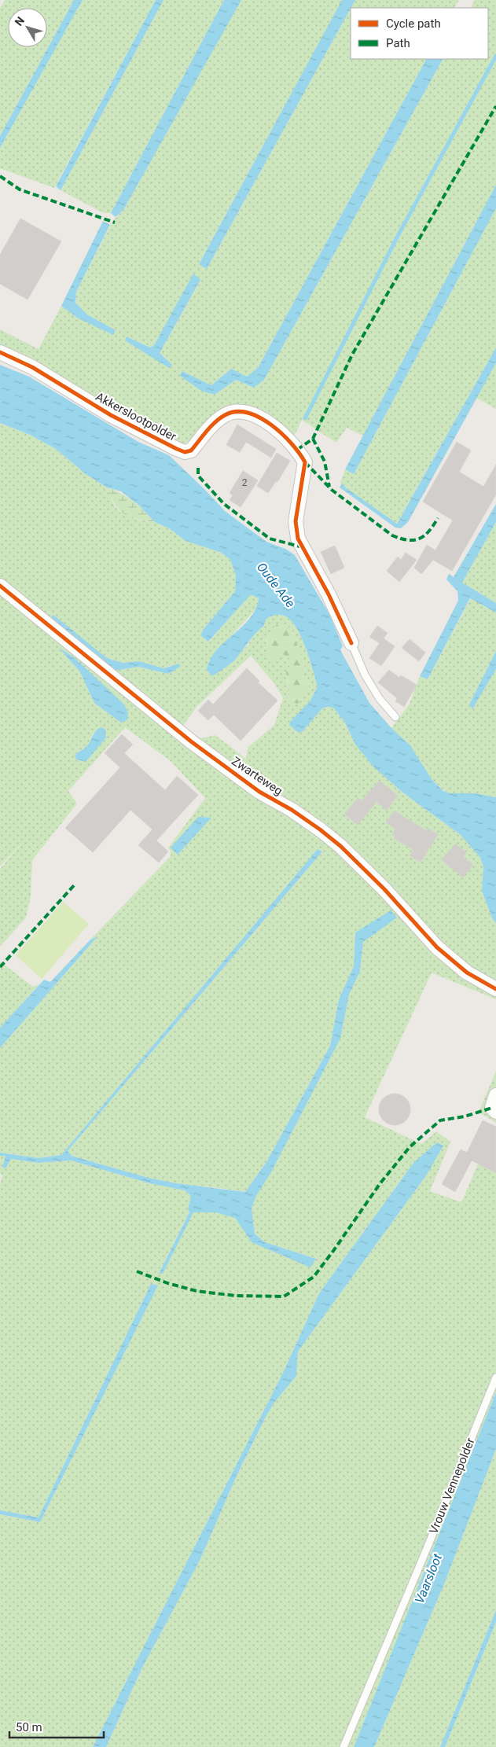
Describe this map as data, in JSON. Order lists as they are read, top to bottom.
{
  "streets": {
    "street": ["Akkerslootpolder", "Zwarteweg"],
    "lane": ["Vrouw Vennepolder"]
  },
  "water": ["Oude Ade", "Vaarsloot"],
  "house_numbers": ["2"],
  "legend": ["Cycle path", "Path"],
  "scale_bar": "50 m",
  "north": "top left"
}
